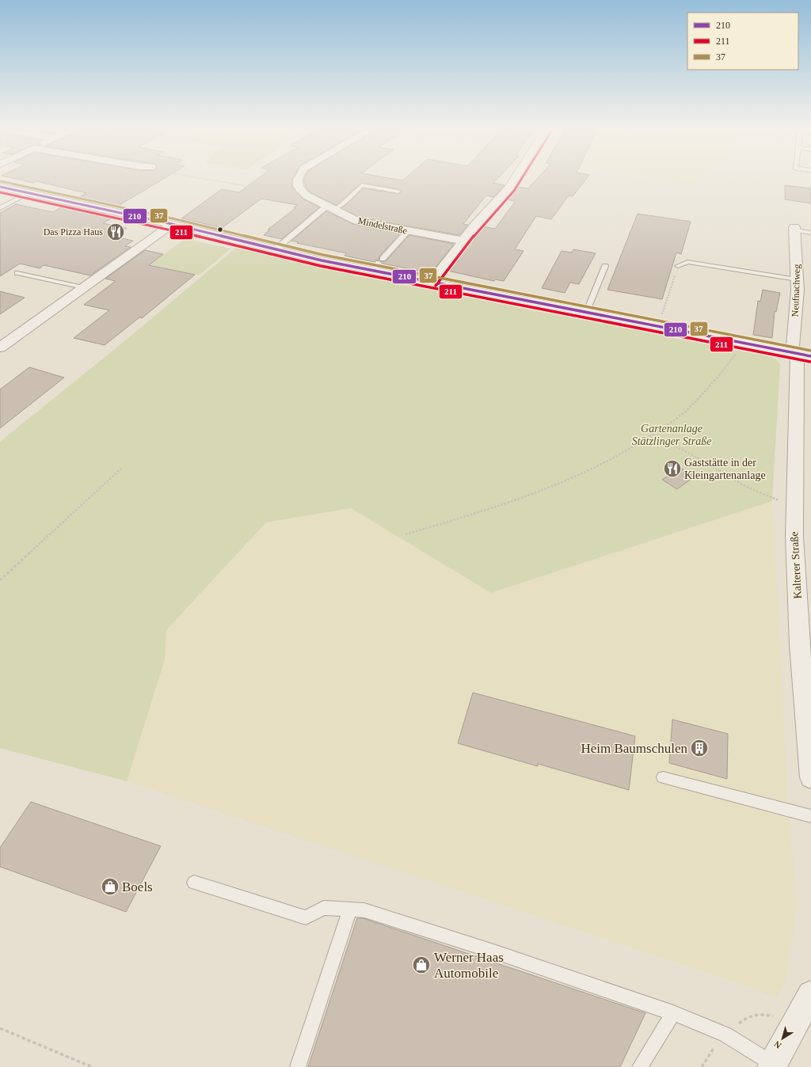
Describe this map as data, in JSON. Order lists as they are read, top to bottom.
{
  "streets": {
    "street": ["Mindelstraße", "Neufnachweg", "Kalterer Straße"]
  },
  "crossings": [
    ["Neufnachweg", "Kalterer Straße"]
  ],
  "parks": ["Gartenanlage Stätzlinger Straße"],
  "places": {
    "restaurant": ["Das Pizza Haus", "Gaststätte in der Kleingartenanlage"],
    "building": ["Heim Baumschulen"],
    "shop": ["Boels", "Werner Haas Automobile"]
  },
  "lines": ["transit line 211", "transit line 37", "transit line 210"],
  "legend": ["210", "211", "37"],
  "north": "bottom left"
}
